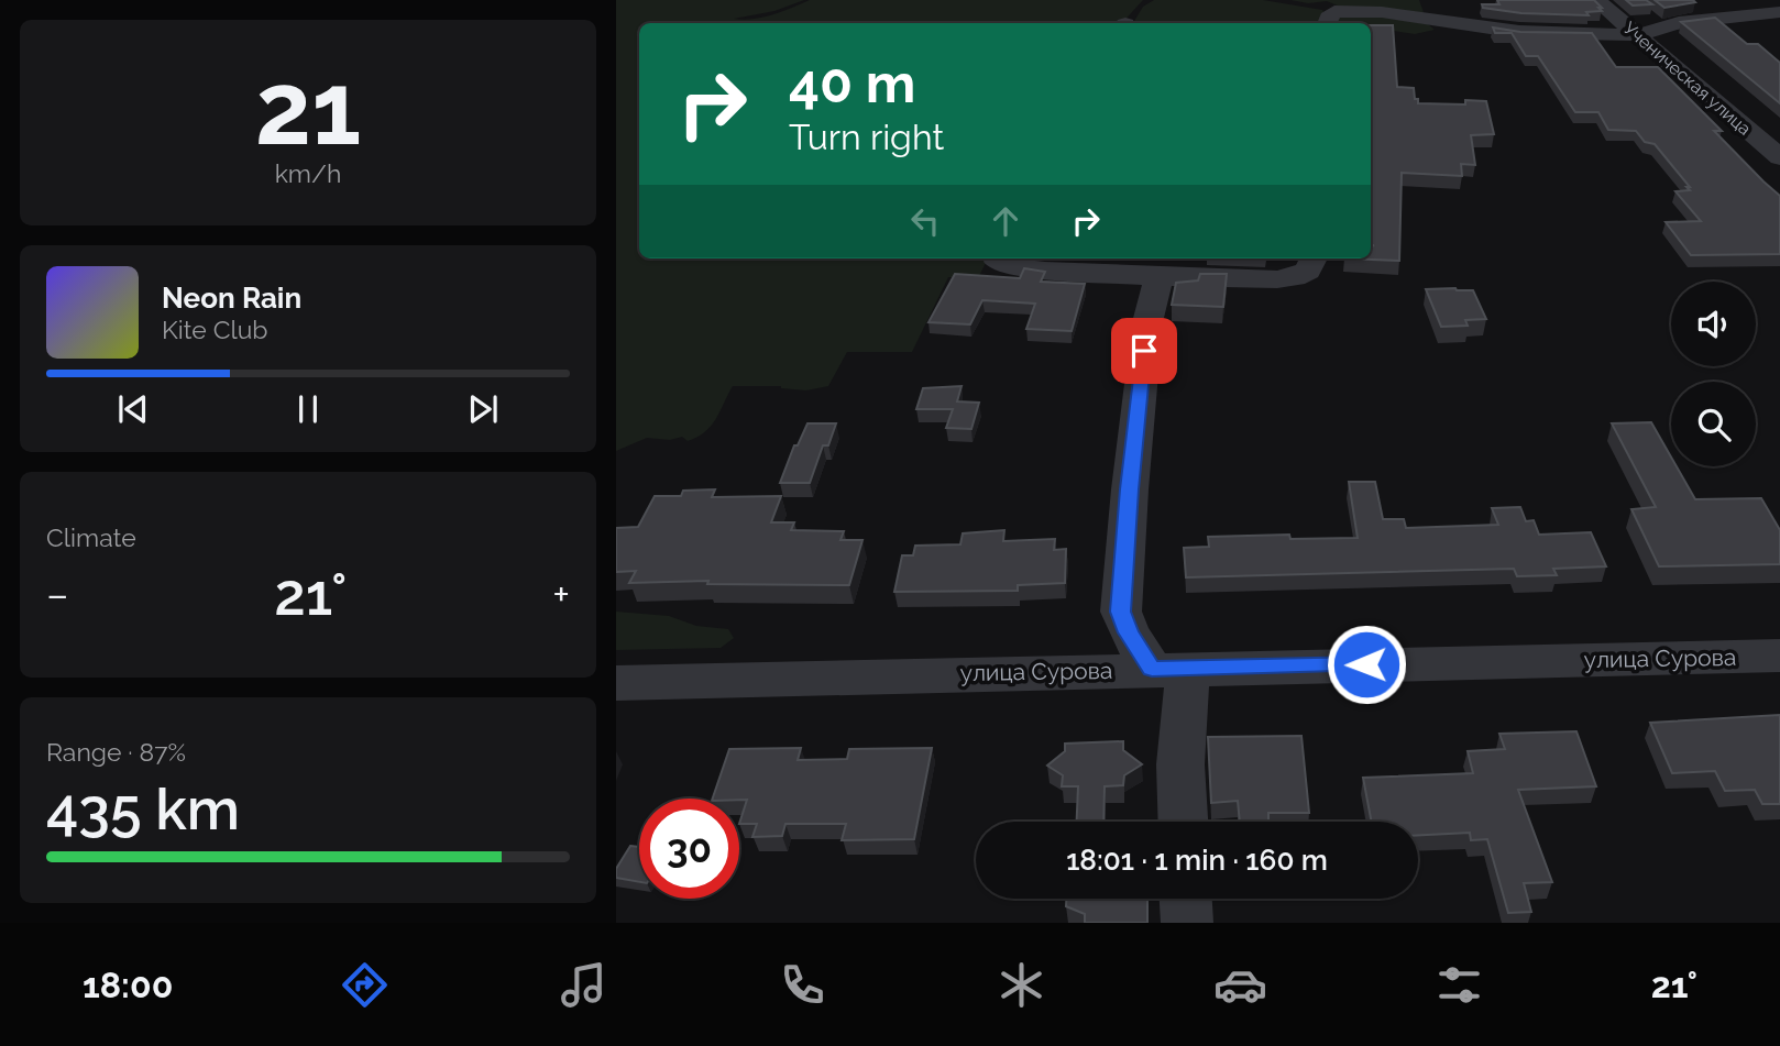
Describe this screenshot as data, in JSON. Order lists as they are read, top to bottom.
{
  "streets": {
    "street": ["Ученическая улица", "улица Сурова"]
  },
  "page": {
    "tile": [
      ["21", "km/h"],
      "Climate",
      ["Range · 87%", "435 km"]
    ],
    "turn": ["40 m", "Turn right"],
    "song": ["Neon Rain", "Kite Club"],
    "heat": ["−", "21°", "+"],
    "limit": "30",
    "trip": "18:01 · 1 min · 160 m",
    "tabs": ["18:00", "21°"]
  }
}
